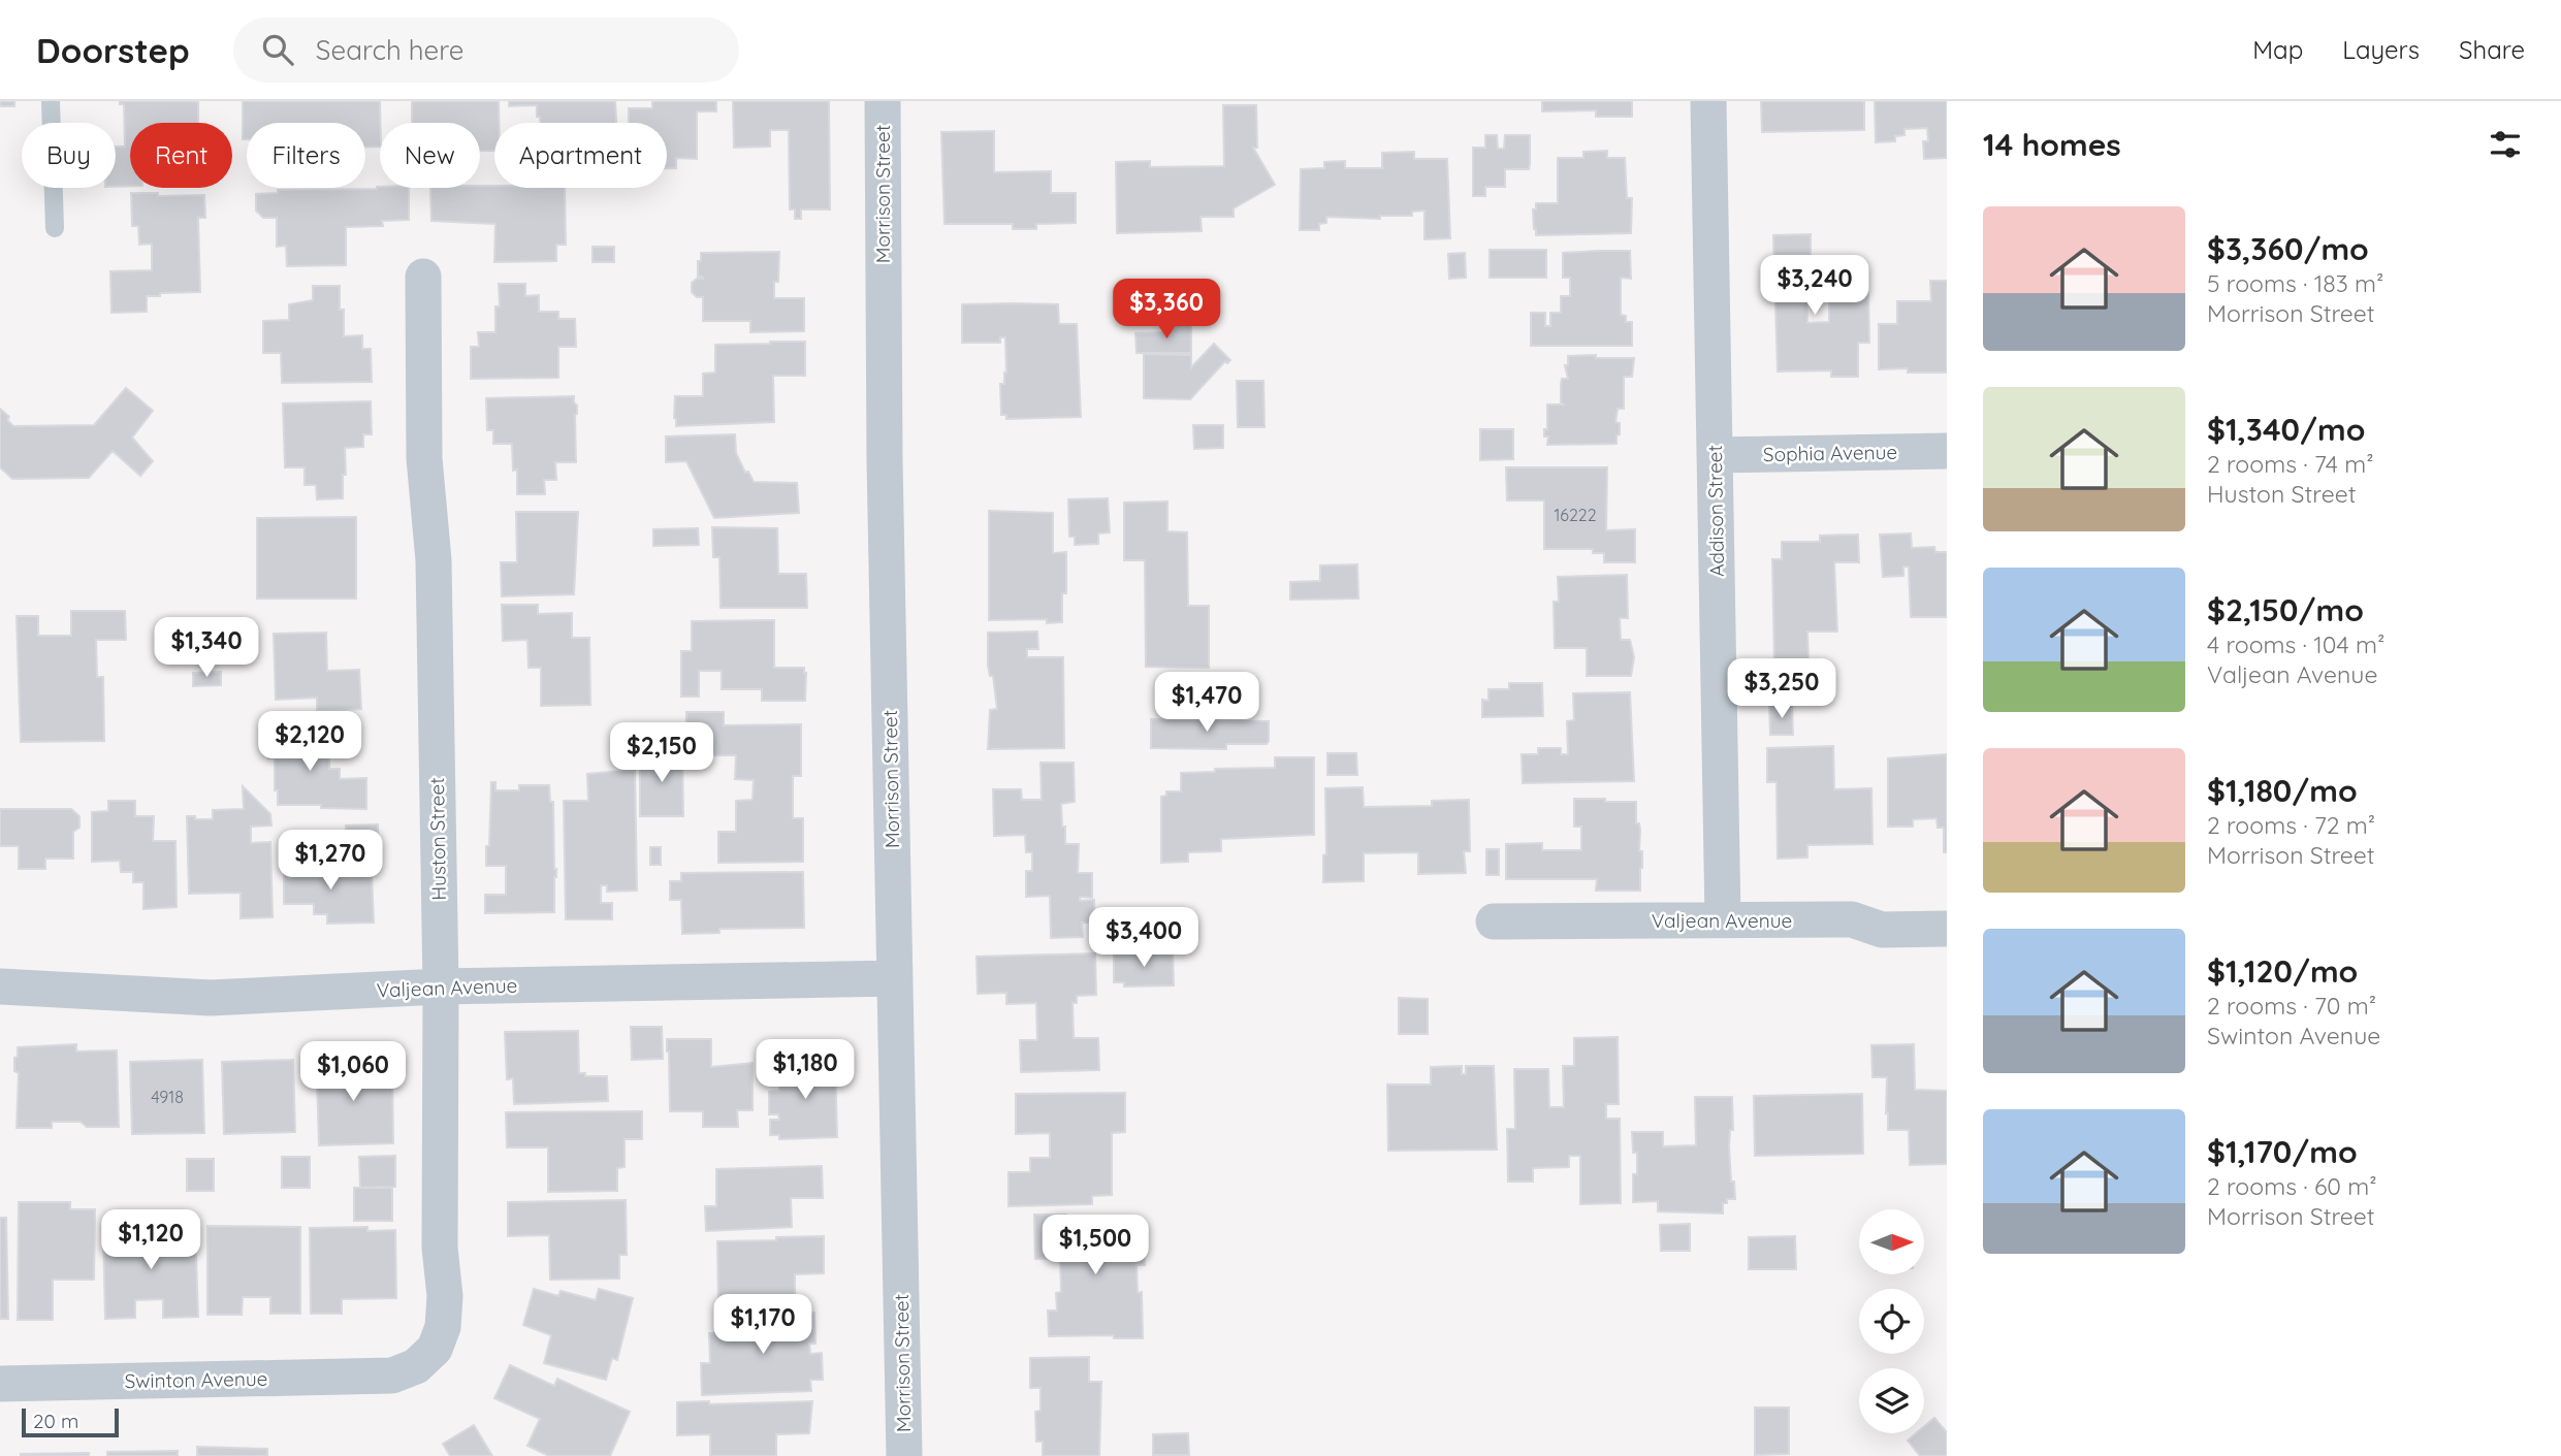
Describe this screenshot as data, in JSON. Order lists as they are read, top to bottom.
{
  "streets": {
    "street": [
      "Morrison Street",
      "Sophia Avenue",
      "Addison Street",
      "Huston Street",
      "Valjean Avenue",
      "Swinton Avenue"
    ]
  },
  "crossings": [
    ["Morrison Street", "Valjean Avenue"],
    ["Sophia Avenue", "Addison Street"],
    ["Addison Street", "Valjean Avenue"],
    ["Huston Street", "Valjean Avenue"],
    ["Huston Street", "Swinton Avenue"]
  ],
  "house_numbers": ["16222", "4918"],
  "scale_bar": "20 m",
  "north": "right",
  "page": {
    "header": "Doorstep",
    "search": "Search here",
    "nav": ["Map", "Layers", "Share"],
    "heading": "14 homes",
    "chip": [
      "Buy",
      "Rent",
      "Filters",
      "New",
      "Apartment"
    ],
    "list": [
      {
        "name": "$3,360/mo",
        "note": "5 rooms · 183 m² · Morrison Street"
      },
      {
        "name": "$1,340/mo",
        "note": "2 rooms · 74 m² · Huston Street"
      },
      {
        "name": "$2,150/mo",
        "note": "4 rooms · 104 m² · Valjean Avenue"
      },
      {
        "name": "$1,180/mo",
        "note": "2 rooms · 72 m² · Morrison Street"
      },
      {
        "name": "$1,120/mo",
        "note": "2 rooms · 70 m² · Swinton Avenue"
      },
      {
        "name": "$1,170/mo",
        "note": "2 rooms · 60 m² · Morrison Street"
      }
    ],
    "price": [
      "$3,240",
      "$3,360",
      "$1,340",
      "$3,250",
      "$1,470",
      "$2,120",
      "$2,150",
      "$1,270",
      "$3,400",
      "$1,180",
      "$1,060",
      "$1,120",
      "$1,500",
      "$1,170"
    ],
    "scale": "20 m"
  }
}
